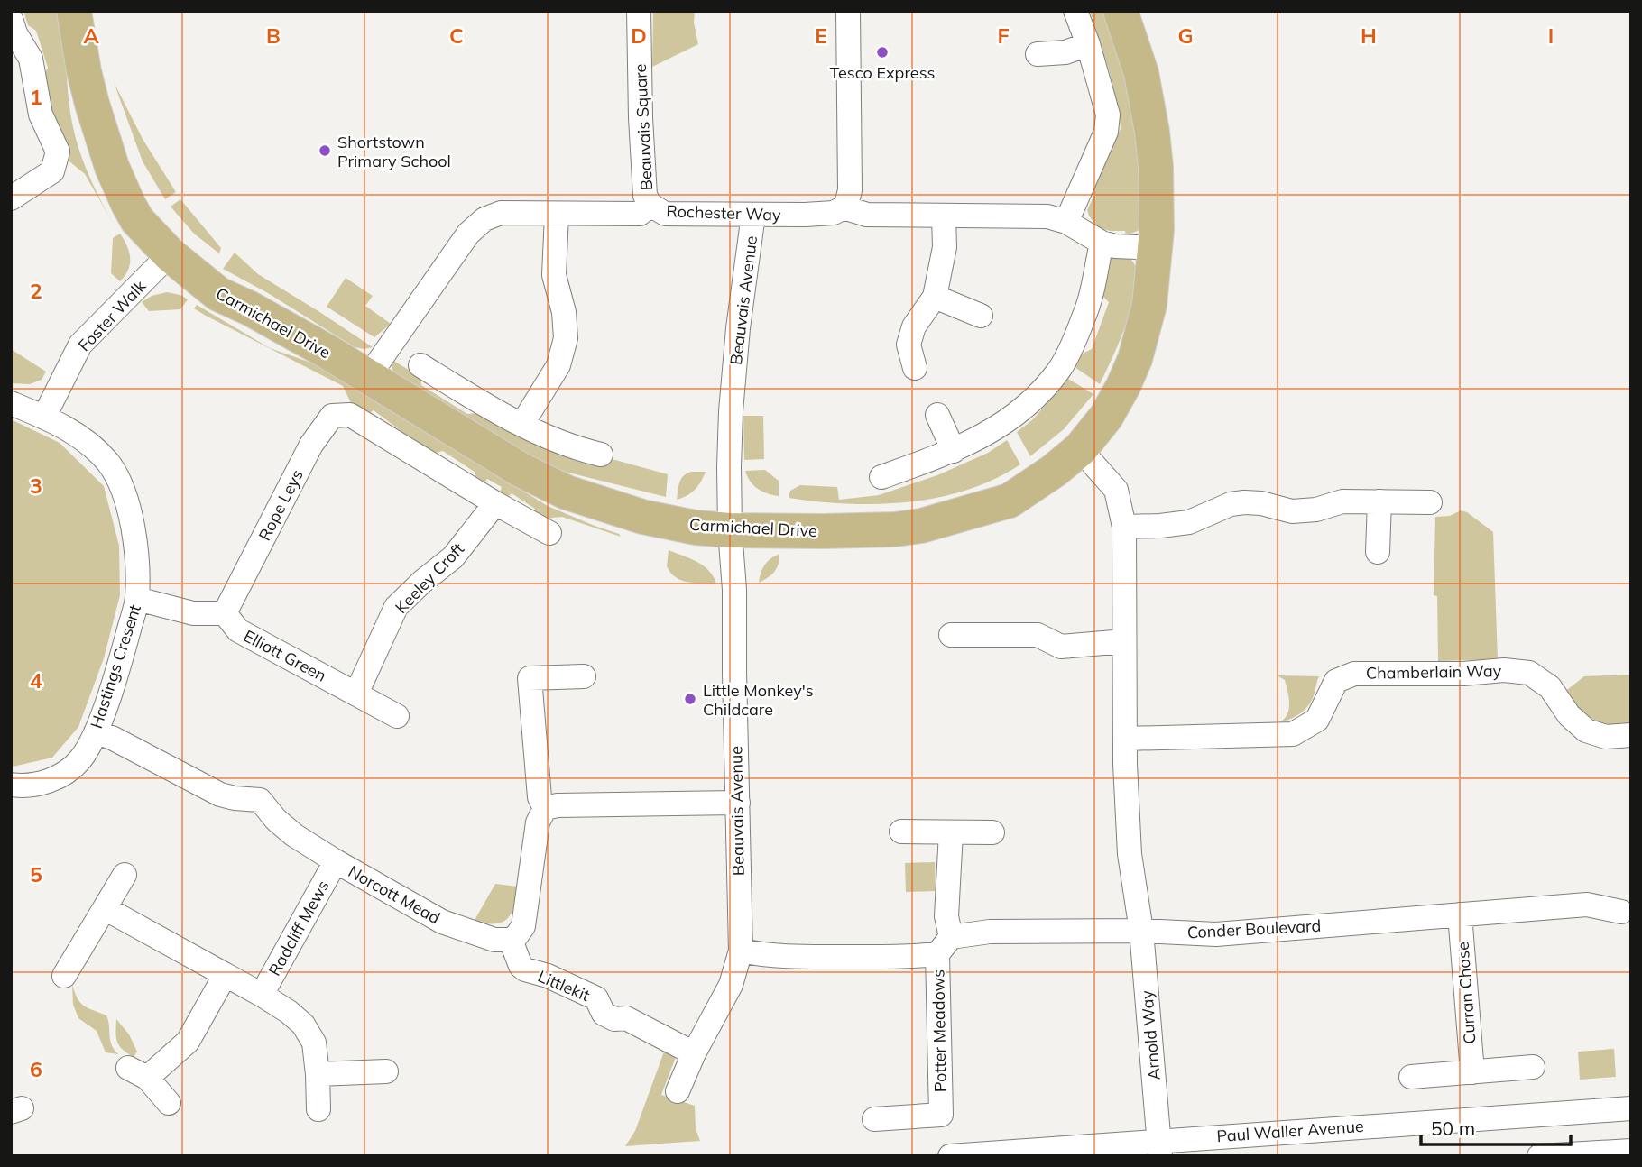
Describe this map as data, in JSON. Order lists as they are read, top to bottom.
{
  "streets": {
    "main road": ["Carmichael Drive"],
    "street": [
      "Beauvais Square",
      "Rochester Way",
      "Beauvais Avenue",
      "Foster Walk",
      "Rope Leys",
      "Keeley Croft",
      "Elliott Green",
      "Hastings Cresent",
      "Chamberlain Way",
      "Norcott Mead",
      "Radcliff Mews",
      "Conder Boulevard",
      "Littlekit",
      "Curran Chase",
      "Potter Meadows",
      "Arnold Way",
      "Paul Waller Avenue"
    ]
  },
  "crossings": [
    ["Beauvais Square", "Rochester Way"],
    ["Rochester Way", "Beauvais Avenue"],
    ["Rochester Way", "Carmichael Drive"],
    ["Beauvais Avenue", "Carmichael Drive"],
    ["Beauvais Avenue", "Littlekit"],
    ["Beauvais Avenue", "Potter Meadows"],
    ["Foster Walk", "Carmichael Drive"],
    ["Foster Walk", "Hastings Cresent"],
    ["Rope Leys", "Keeley Croft"],
    ["Rope Leys", "Elliott Green"],
    ["Keeley Croft", "Elliott Green"],
    ["Hastings Cresent", "Norcott Mead"],
    ["Norcott Mead", "Radcliff Mews"],
    ["Norcott Mead", "Littlekit"],
    ["Conder Boulevard", "Curran Chase"],
    ["Conder Boulevard", "Potter Meadows"],
    ["Conder Boulevard", "Arnold Way"],
    ["Potter Meadows", "Arnold Way"],
    ["Arnold Way", "Paul Waller Avenue"]
  ],
  "places": ["Tesco Express", "Shortstown Primary School", "Little Monkey's Childcare"],
  "scale_bar": "50 m",
  "grid": {
    "columns": [
      "A",
      "B",
      "C",
      "D",
      "E",
      "F",
      "G",
      "H",
      "I"
    ],
    "rows": [
      "1",
      "2",
      "3",
      "4",
      "5",
      "6"
    ]
  }
}
